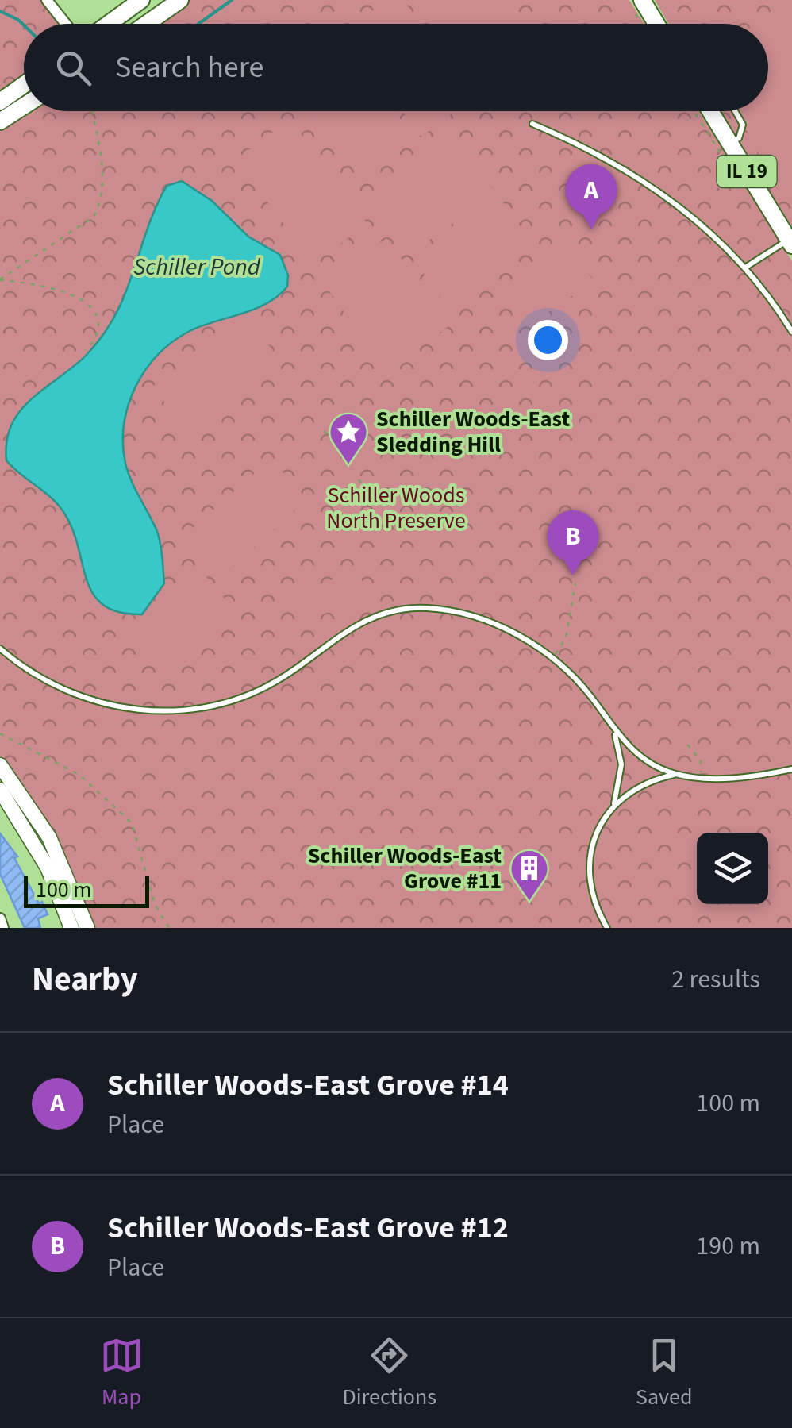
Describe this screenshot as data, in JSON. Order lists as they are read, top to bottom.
{
  "streets": {
    "main road": ["IL 19"]
  },
  "water": ["Schiller Pond"],
  "parks": ["Schiller Woods North Preserve"],
  "places": {
    "place": ["Schiller Woods-East Sledding Hill"],
    "building": ["Schiller Woods-East Grove #11"]
  },
  "scale_bar": "100 m",
  "page": {
    "search": "Search here",
    "pins": ["A", "B"],
    "scale": "100 m",
    "heading": ["Nearby", "2 results"],
    "list": [
      {
        "mark": "A",
        "name": "Schiller Woods-East Grove #14",
        "note": "Place",
        "value": "100 m"
      },
      {
        "mark": "B",
        "name": "Schiller Woods-East Grove #12",
        "note": "Place",
        "value": "190 m"
      }
    ],
    "nav": ["Map", "Directions", "Saved"]
  }
}
